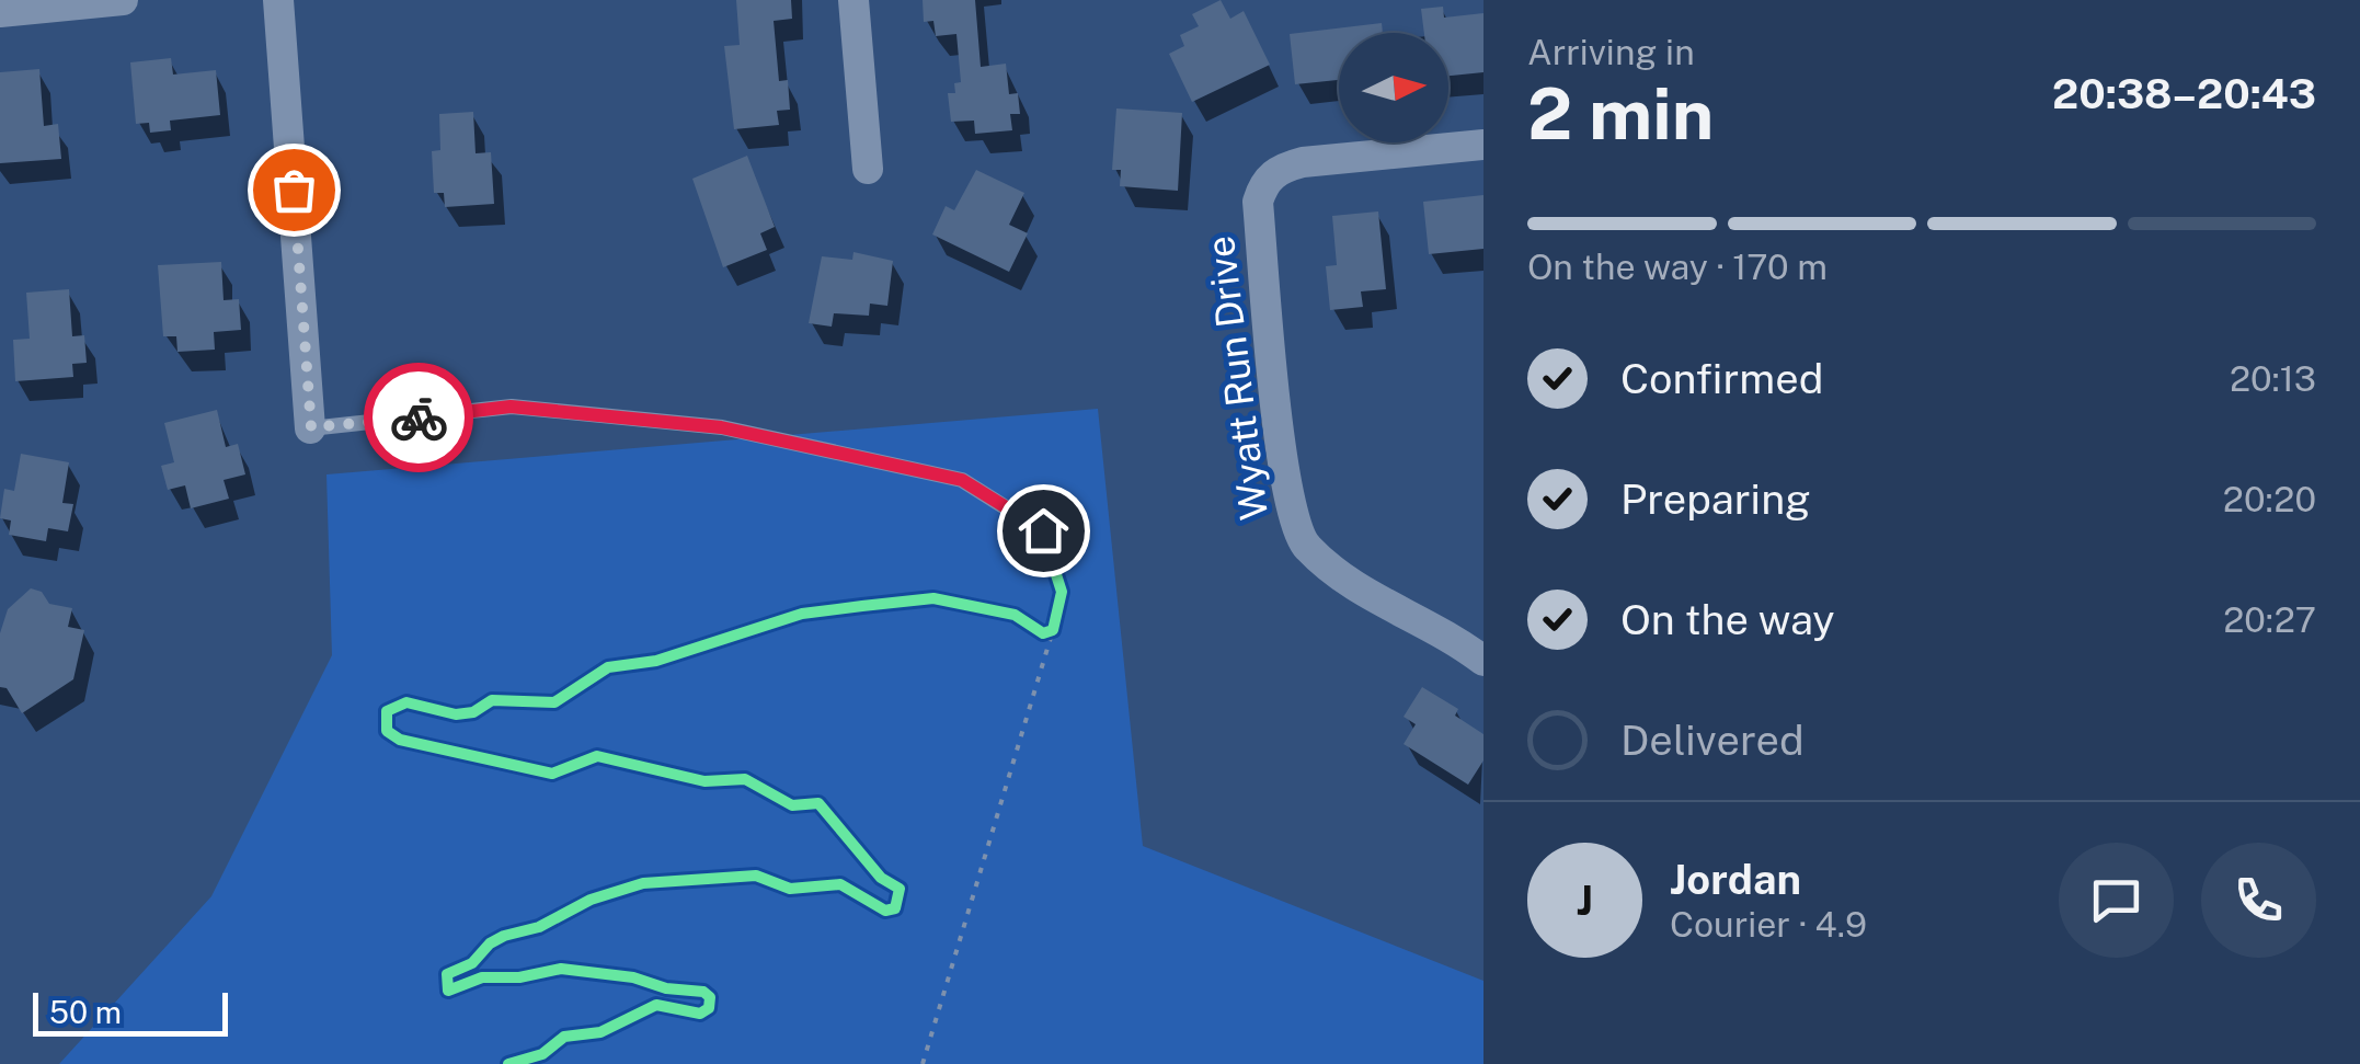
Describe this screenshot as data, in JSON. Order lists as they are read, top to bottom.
{
  "streets": {
    "street": ["Wyatt Run Drive"]
  },
  "scale_bar": "50 m",
  "north": "right",
  "page": {
    "heading": ["2 min", "Arriving in", "20:38–20:43"],
    "panel": ["Jordan", "Courier · 4.9"],
    "bar": "On the way · 170 m",
    "list": [
      ["Confirmed", "20:13"],
      ["Preparing", "20:20"],
      ["On the way", "20:27"],
      "Delivered"
    ],
    "round": "J",
    "scale": "50 m"
  }
}
